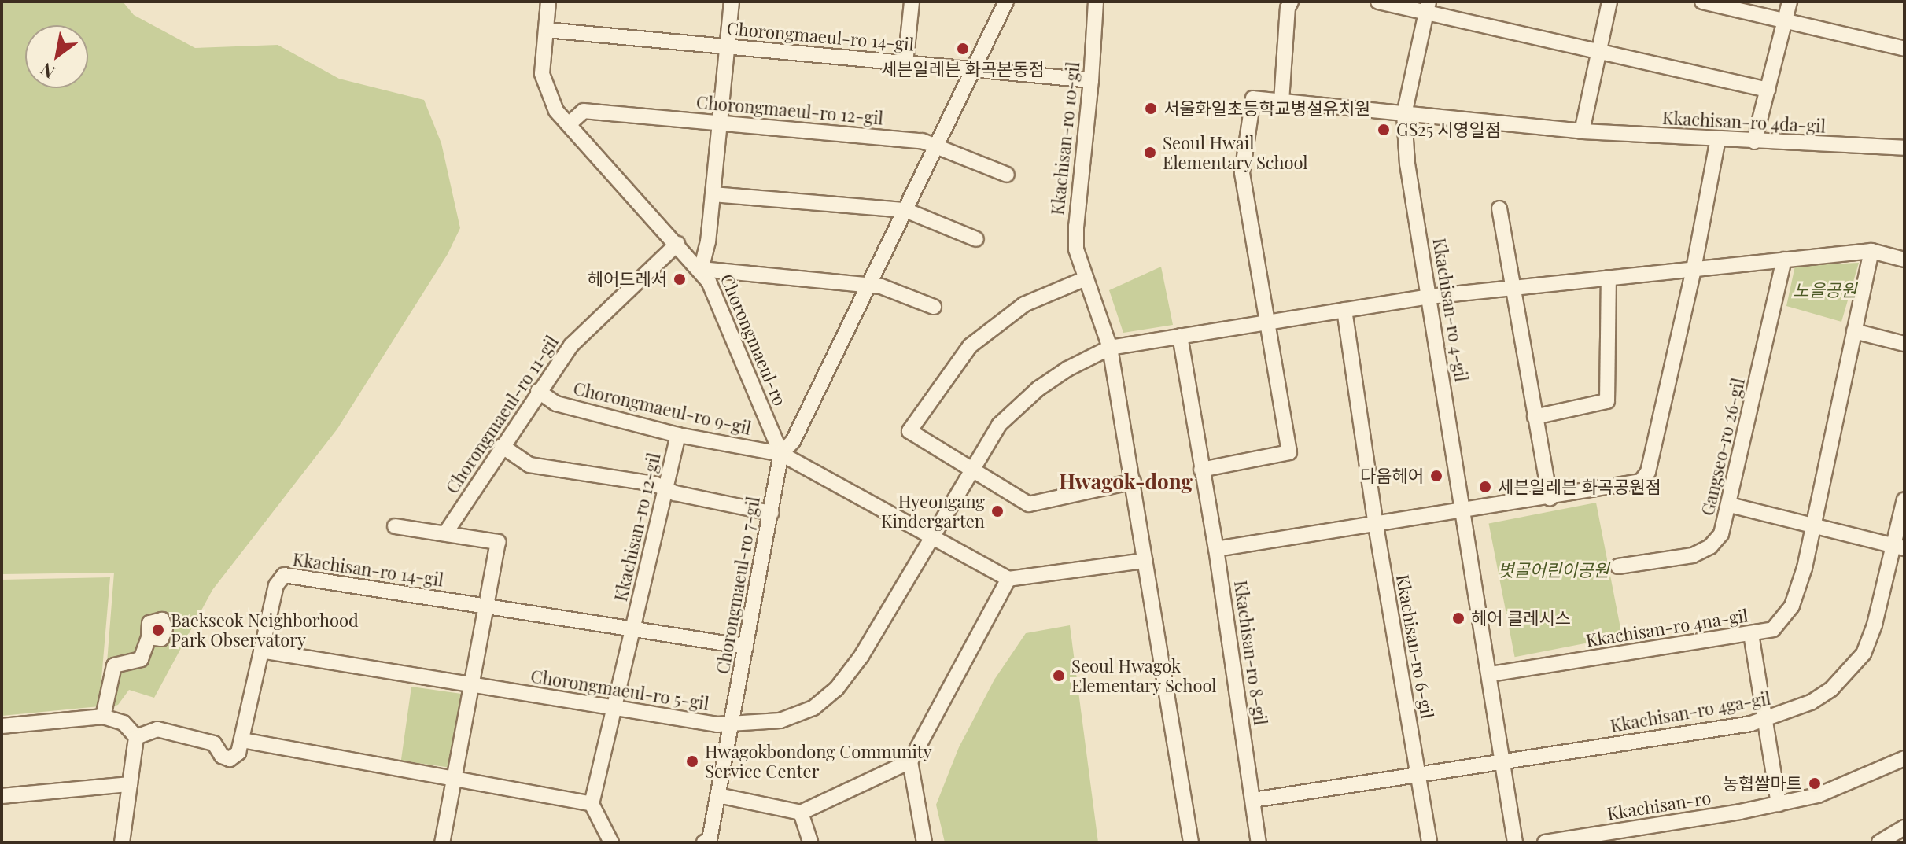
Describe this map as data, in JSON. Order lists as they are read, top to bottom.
{
  "streets": {
    "street": [
      "Chorongmaeul-ro 14-gil",
      "Chorongmaeul-ro 12-gil",
      "Kkachisan-ro 4da-gil",
      "Kkachisan-ro 10-gil",
      "Kkachisan-ro 4-gil",
      "Chorongmaeul-ro",
      "Chorongmaeul-ro 9-gil",
      "Chorongmaeul-ro 11-gil",
      "Gangseo-ro 26-gil",
      "Kkachisan-ro 12-gil",
      "Kkachisan-ro 14-gil",
      "Chorongmaeul-ro 7-gil",
      "Kkachisan-ro 4na-gil",
      "Kkachisan-ro 6-gil",
      "Kkachisan-ro 8-gil",
      "Chorongmaeul-ro 5-gil",
      "Kkachisan-ro 4ga-gil",
      "Kkachisan-ro"
    ]
  },
  "crossings": [
    ["Chorongmaeul-ro 14-gil", "Kkachisan-ro 10-gil"],
    ["Chorongmaeul-ro 14-gil", "Chorongmaeul-ro"],
    ["Chorongmaeul-ro 12-gil", "Chorongmaeul-ro"],
    ["Kkachisan-ro 4da-gil", "Kkachisan-ro 4-gil"],
    ["Kkachisan-ro 10-gil", "Chorongmaeul-ro 5-gil"],
    ["Kkachisan-ro 4-gil", "Kkachisan-ro 4na-gil"],
    ["Kkachisan-ro 4-gil", "Chorongmaeul-ro 5-gil"],
    ["Kkachisan-ro 4-gil", "Kkachisan-ro 4ga-gil"],
    ["Chorongmaeul-ro", "Chorongmaeul-ro 9-gil"],
    ["Chorongmaeul-ro", "Chorongmaeul-ro 11-gil"],
    ["Chorongmaeul-ro", "Chorongmaeul-ro 7-gil"],
    ["Chorongmaeul-ro 9-gil", "Chorongmaeul-ro 11-gil"],
    ["Chorongmaeul-ro 9-gil", "Kkachisan-ro 12-gil"],
    ["Chorongmaeul-ro 9-gil", "Chorongmaeul-ro 7-gil"],
    ["Kkachisan-ro 12-gil", "Kkachisan-ro 14-gil"],
    ["Kkachisan-ro 12-gil", "Chorongmaeul-ro 7-gil"],
    ["Kkachisan-ro 12-gil", "Chorongmaeul-ro 5-gil"],
    ["Chorongmaeul-ro 7-gil", "Chorongmaeul-ro 5-gil"],
    ["Kkachisan-ro 6-gil", "Chorongmaeul-ro 5-gil"],
    ["Kkachisan-ro 8-gil", "Chorongmaeul-ro 5-gil"]
  ],
  "districts": ["Hwagok-dong"],
  "parks": ["노을공원", "볏골어린이공원"],
  "places": [
    "세븐일레븐 화곡본동점",
    "서울화일초등학교병설유치원",
    "GS25 시영일점",
    "Seoul Hwail Elementary School",
    "헤어드레서",
    "다움헤어",
    "세븐일레븐 화곡공원점",
    "Hyeongang Kindergarten",
    "헤어 클레시스",
    "Baekseok Neighborhood Park Observatory",
    "Seoul Hwagok Elementary School",
    "Hwagokbondong Community Service Center",
    "농협쌀마트"
  ],
  "north": "bottom left"
}
